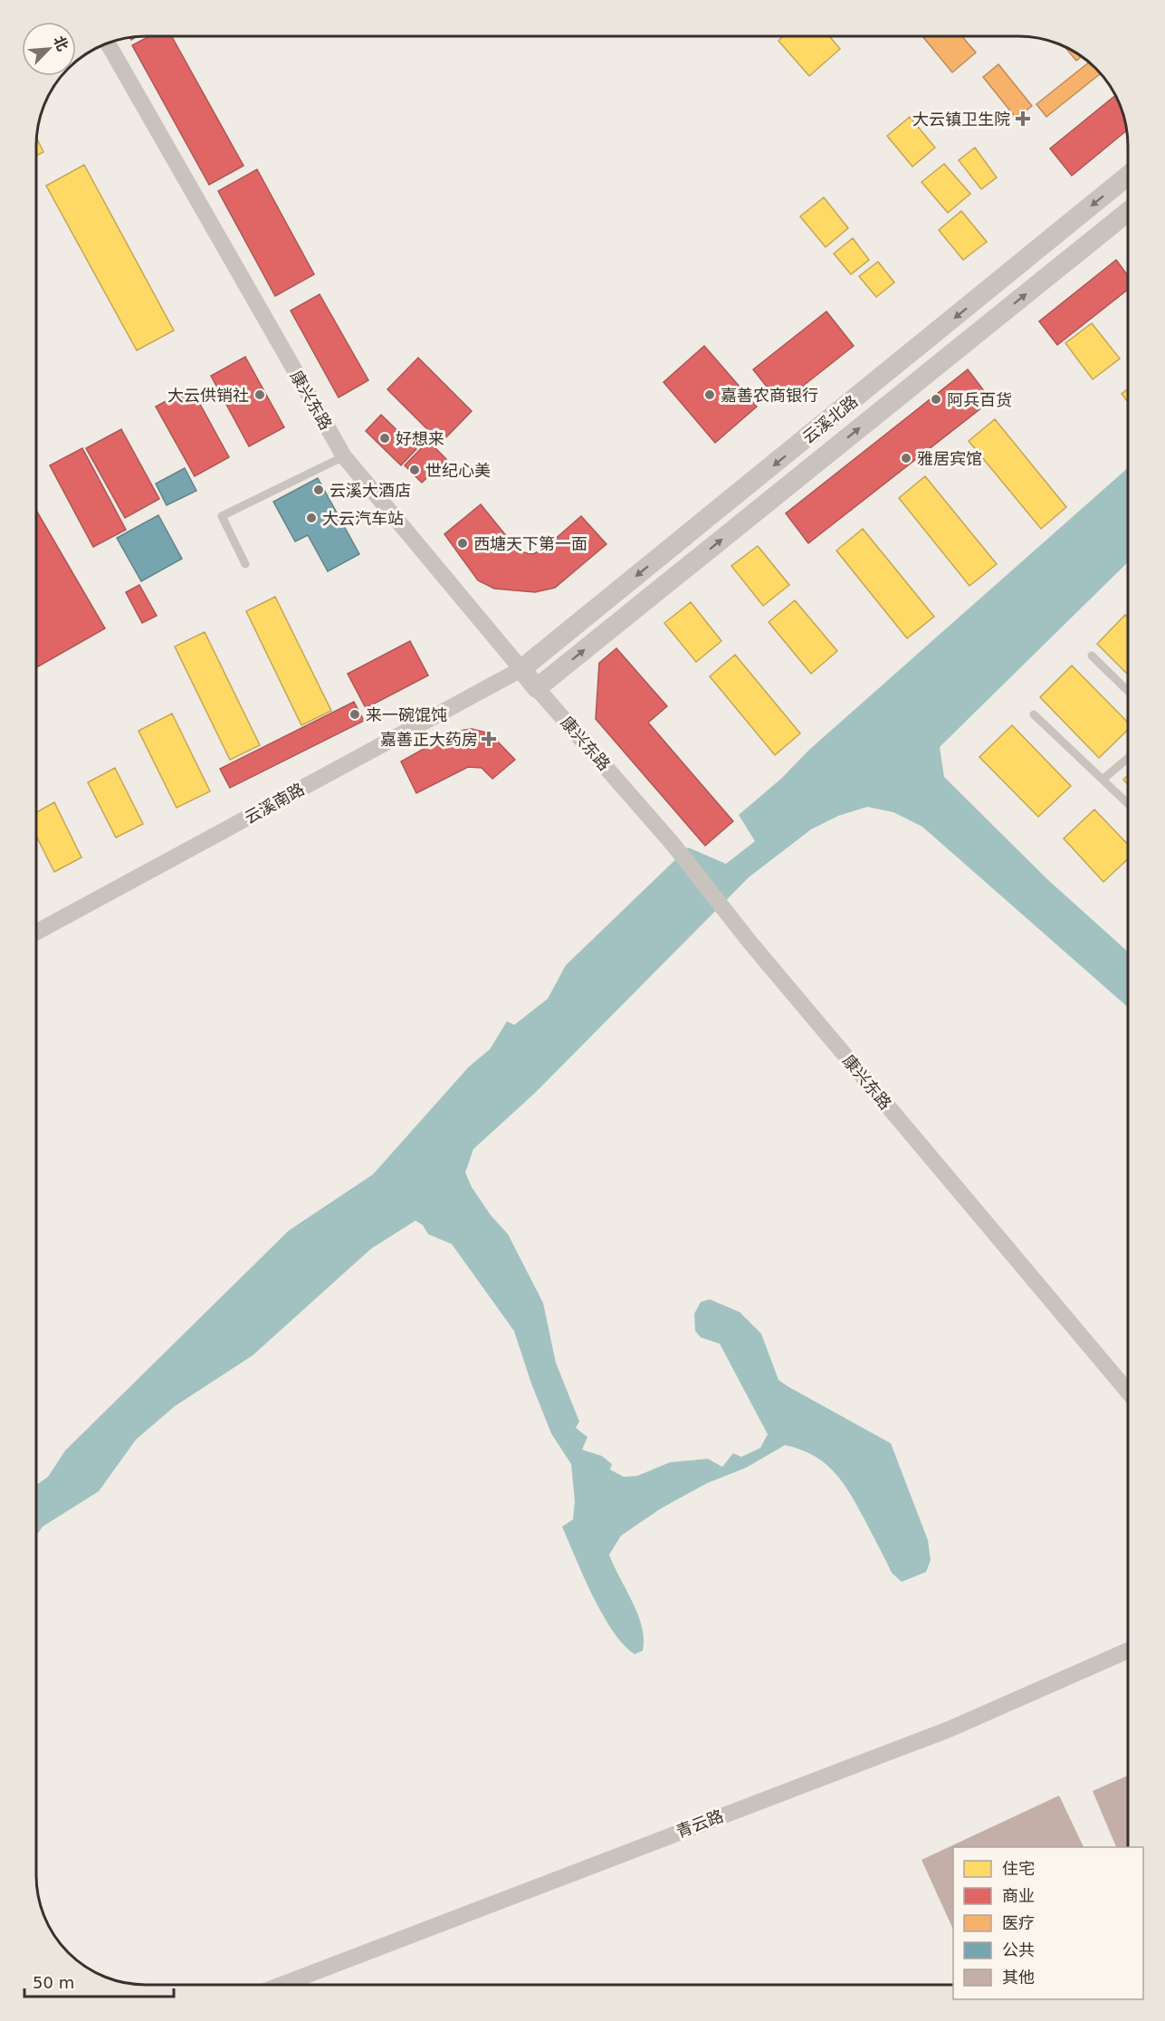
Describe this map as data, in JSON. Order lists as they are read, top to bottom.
{
  "streets": {
    "street": [
      "康兴东路",
      "云溪北路",
      "云溪南路",
      "青云路"
    ]
  },
  "crossings": [
    ["康兴东路", "云溪北路"],
    ["康兴东路", "云溪南路"],
    ["云溪北路", "云溪南路"]
  ],
  "places": {
    "health": ["大云镇卫生院", "嘉善正大药房"],
    "other": [
      "大云供销社",
      "嘉善农商银行",
      "阿兵百货",
      "好想来",
      "雅居宾馆",
      "世纪心美",
      "云溪大酒店",
      "大云汽车站",
      "西塘天下第一面",
      "来一碗馄饨"
    ]
  },
  "legend": [
    "住宅",
    "商业",
    "医疗",
    "公共",
    "其他"
  ],
  "scale_bar": "50 m",
  "north": "top right"
}
